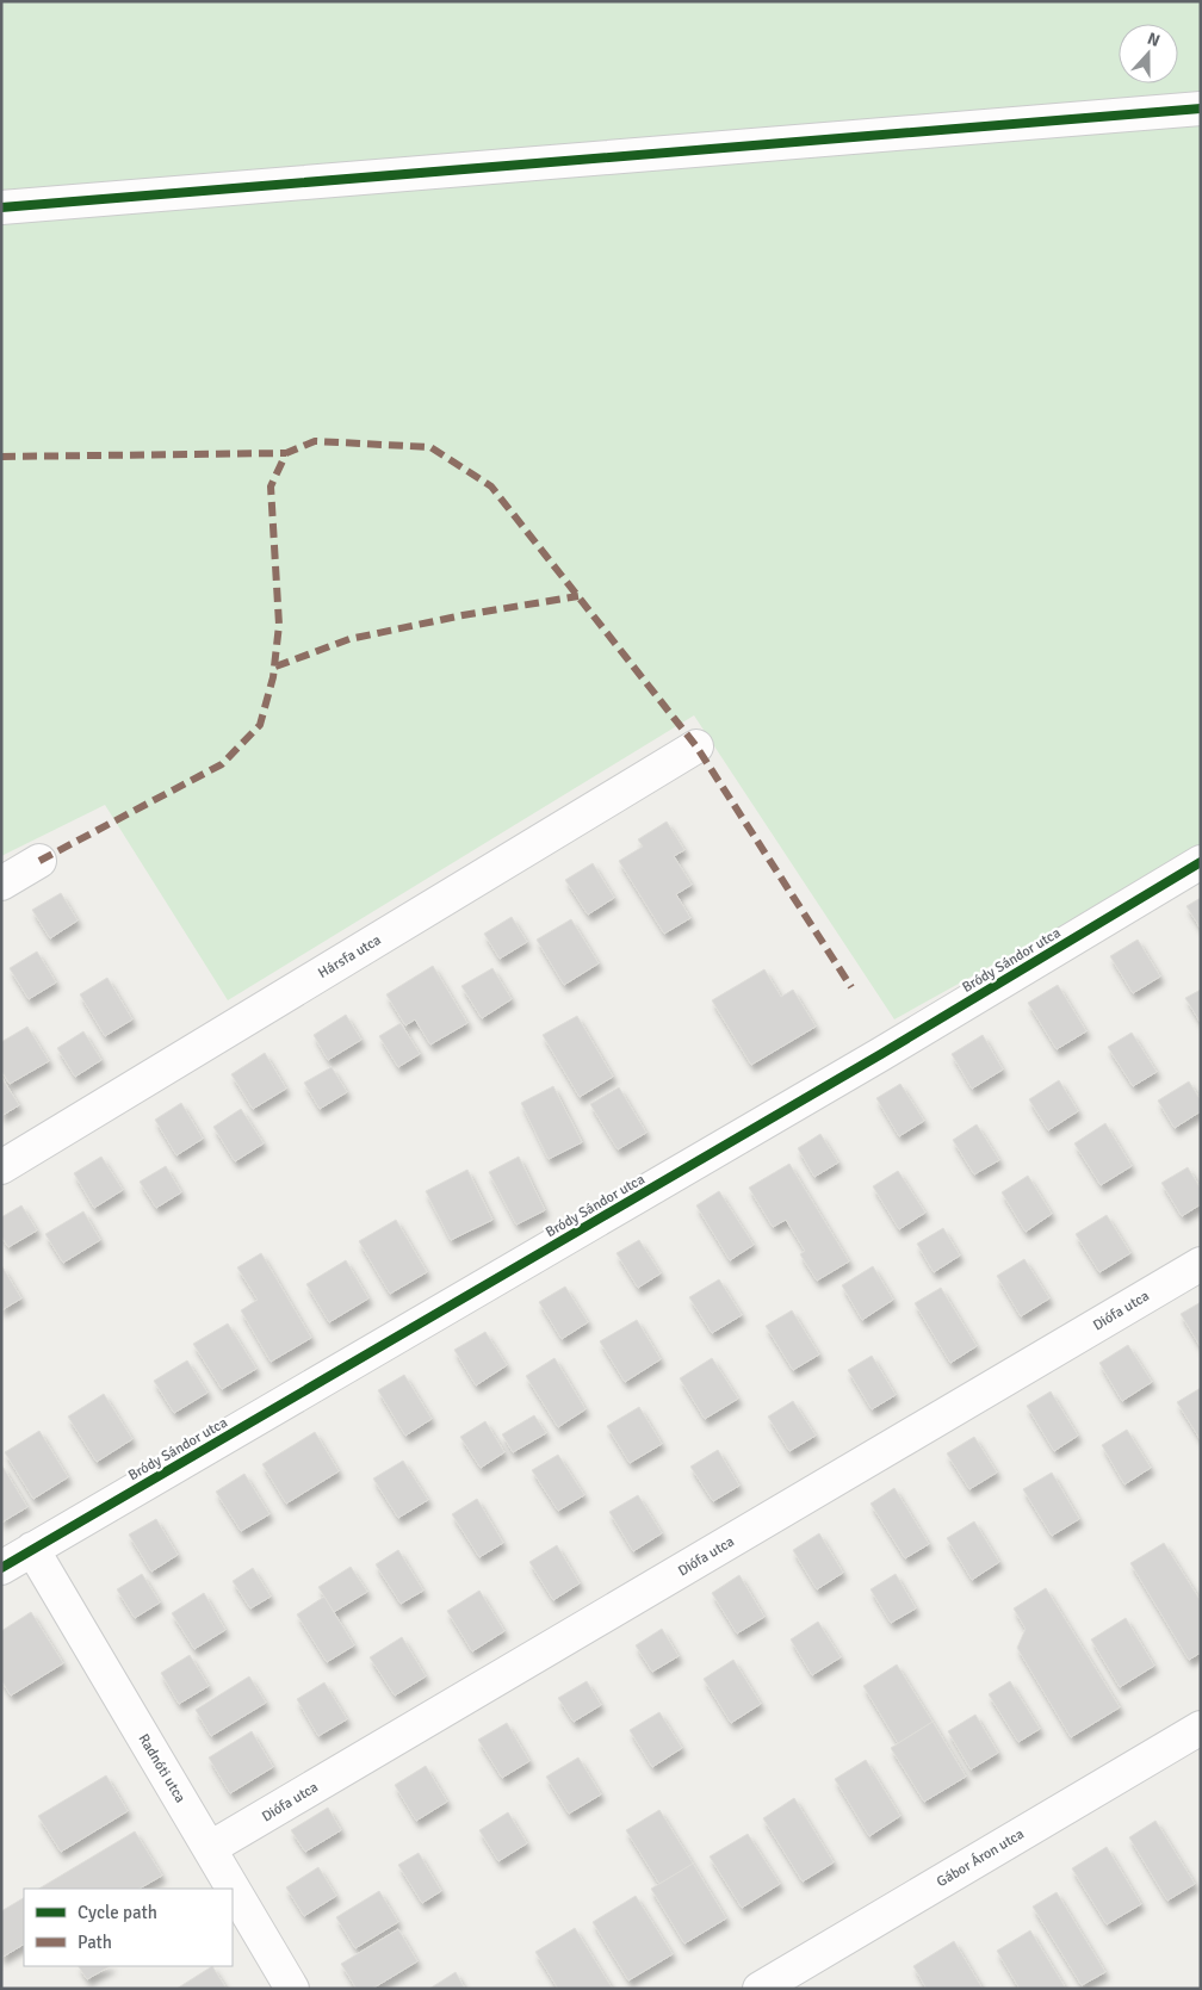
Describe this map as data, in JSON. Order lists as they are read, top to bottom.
{
  "streets": {
    "street": [
      "Hársfa utca",
      "Bródy Sándor utca",
      "Diófa utca",
      "Radnóti utca",
      "Gábor Áron utca"
    ]
  },
  "crossings": [
    ["Bródy Sándor utca", "Radnóti utca"],
    ["Diófa utca", "Radnóti utca"]
  ],
  "legend": ["Cycle path", "Path"],
  "north": "top"
}
